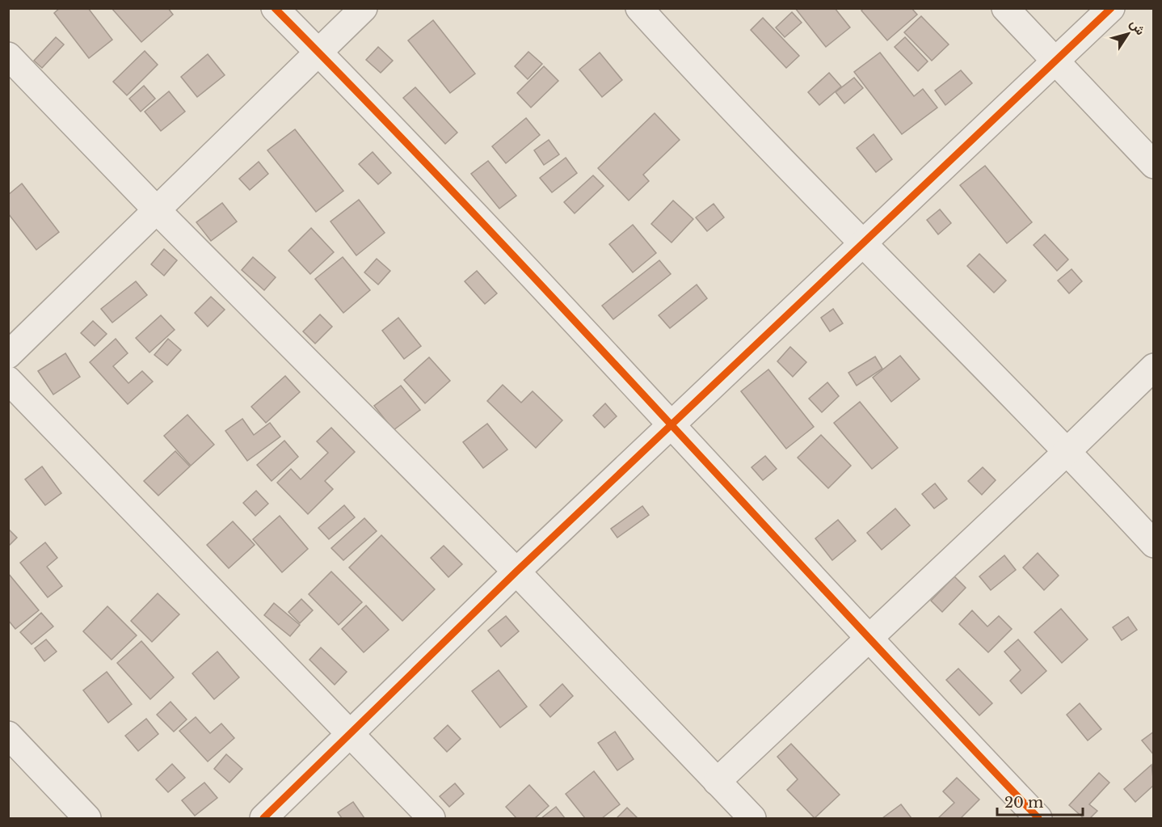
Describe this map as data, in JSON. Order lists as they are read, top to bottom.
{
  "scale_bar": "20 m",
  "north": "top right"
}
